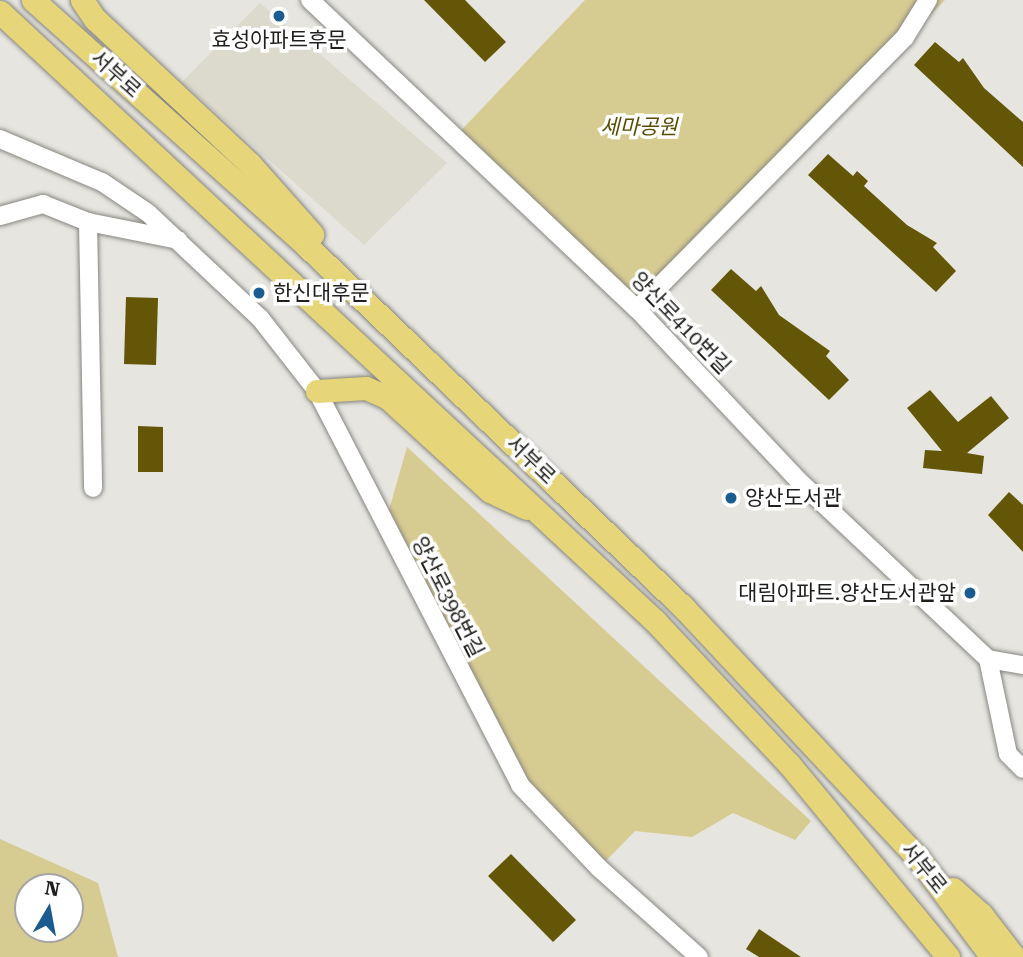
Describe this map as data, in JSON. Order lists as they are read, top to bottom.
{
  "streets": {
    "main road": ["서부로"],
    "street": ["양산로410번길", "양산로398번길"]
  },
  "parks": ["세마공원"],
  "places": [
    "효성아파트후문",
    "한신대후문",
    "양산도서관",
    "대림아파트.양산도서관앞"
  ],
  "north": "top"
}
